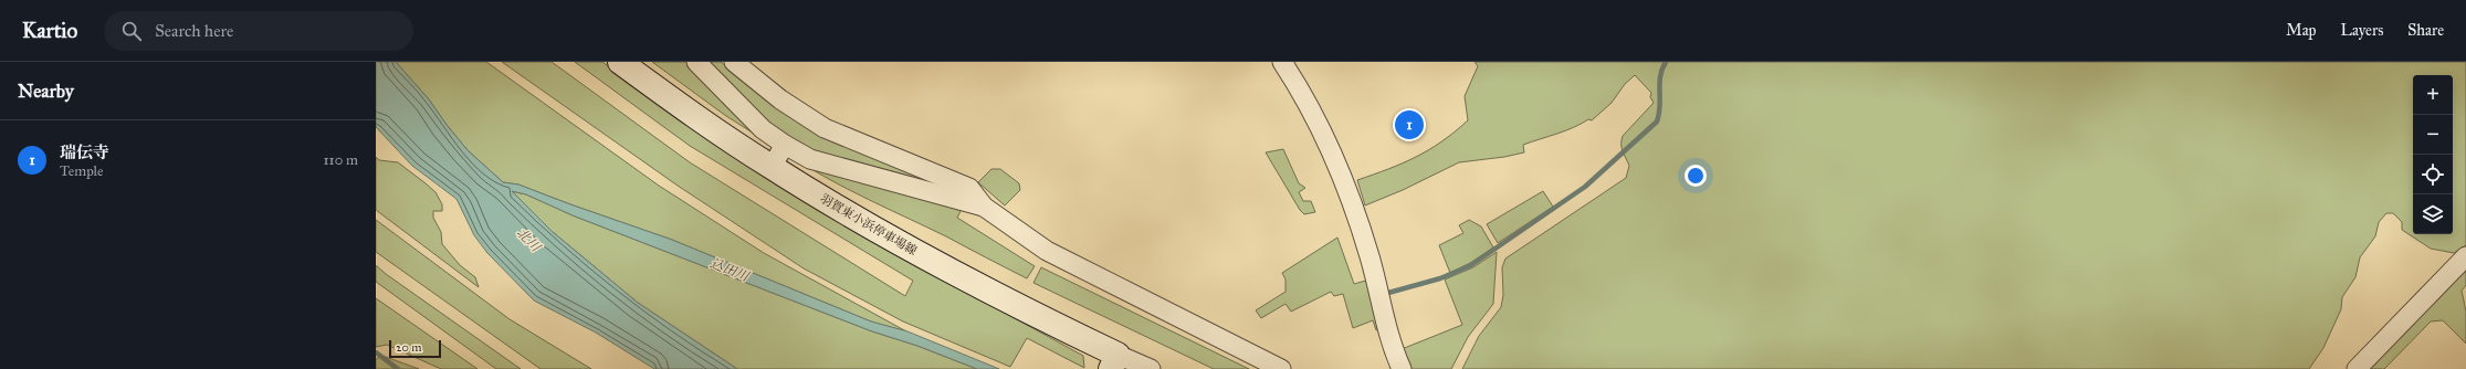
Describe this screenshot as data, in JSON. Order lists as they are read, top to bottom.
{
  "streets": {
    "main road": ["羽賀東小浜停車場線"]
  },
  "water": ["北川", "込田川"],
  "scale_bar": "20 m",
  "page": {
    "header": "Kartio",
    "search": "Search here",
    "nav": ["Map", "Layers", "Share"],
    "heading": "Nearby",
    "map_buttons": ["+", "−"],
    "pins": "1",
    "list": [
      {
        "mark": "1",
        "name": "瑞伝寺",
        "note": "Temple",
        "value": "110 m"
      }
    ],
    "scale": "20 m"
  }
}
